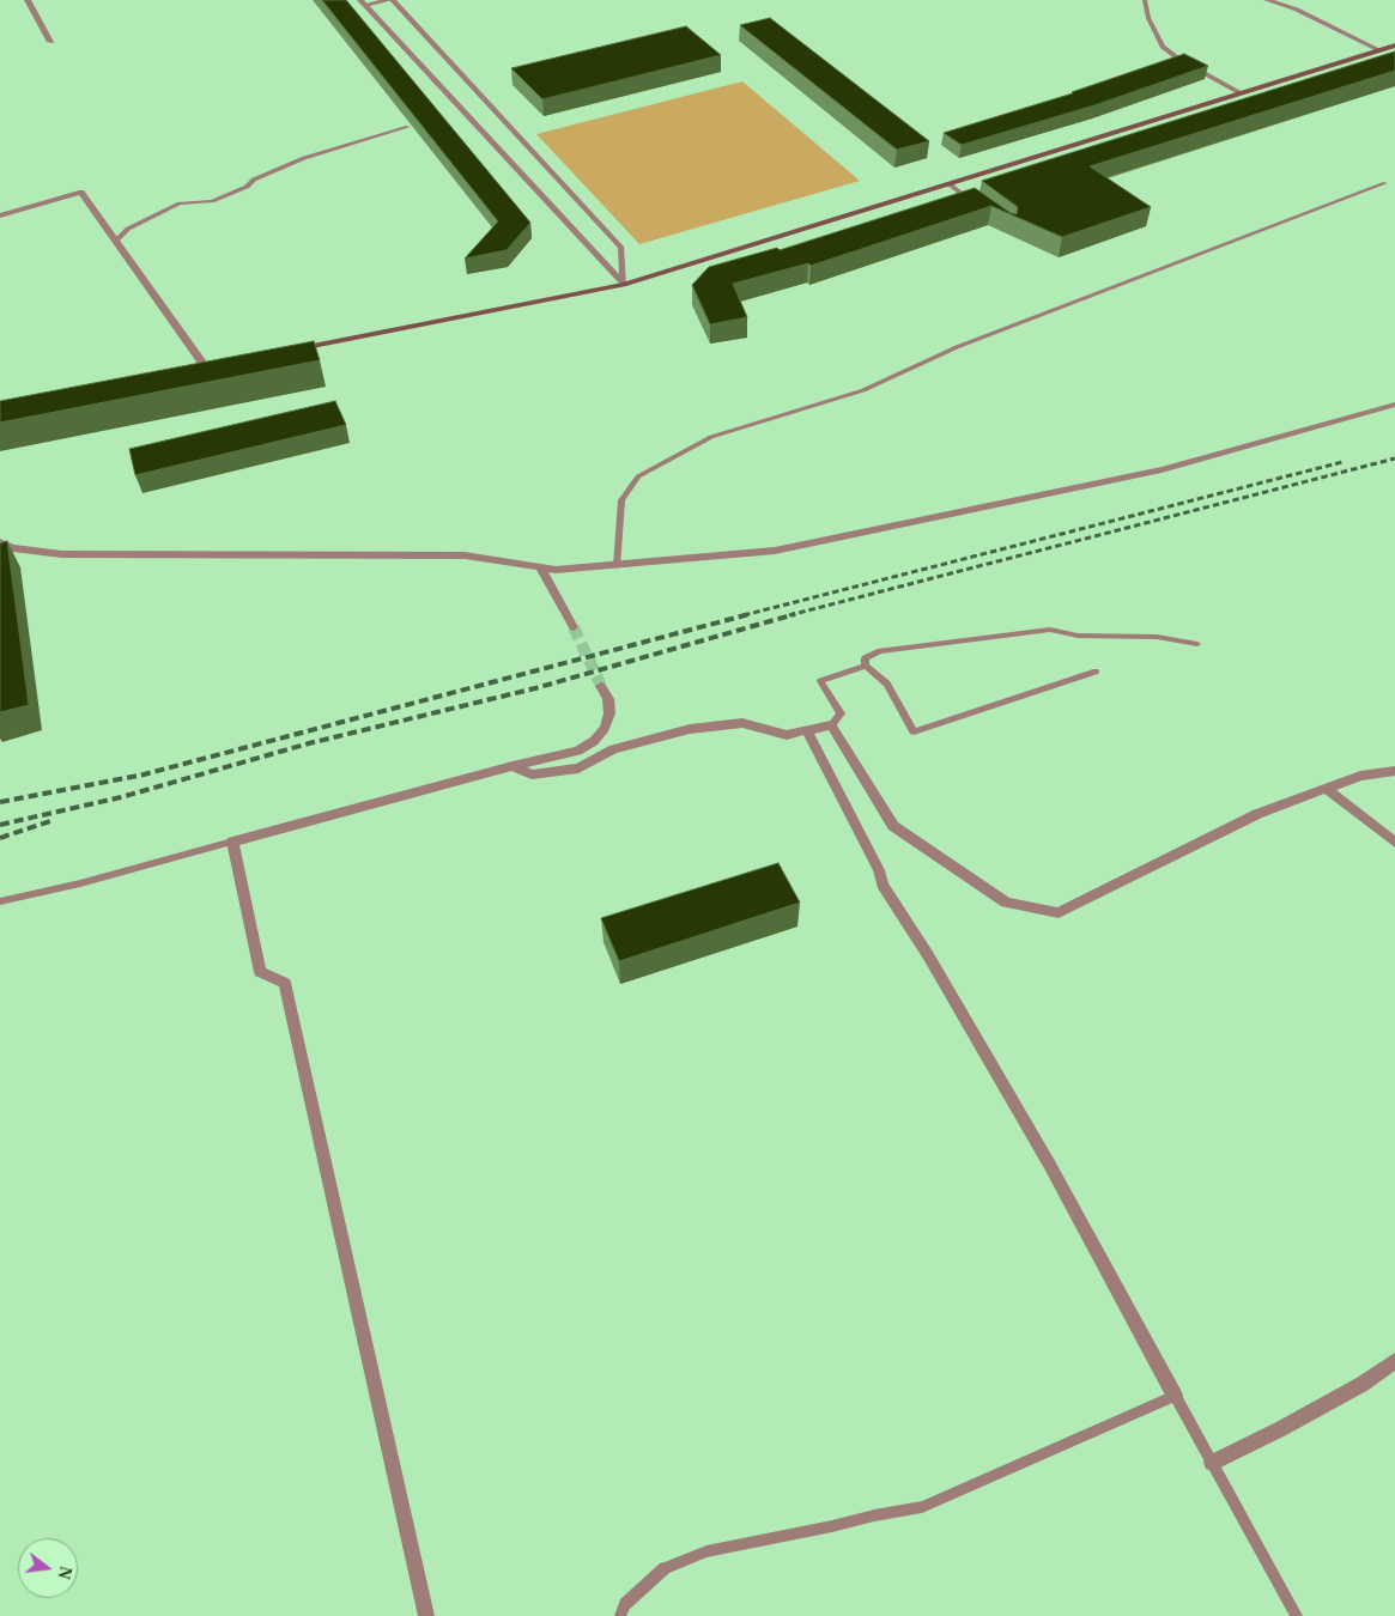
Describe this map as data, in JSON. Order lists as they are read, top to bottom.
{
  "north": "right"
}
